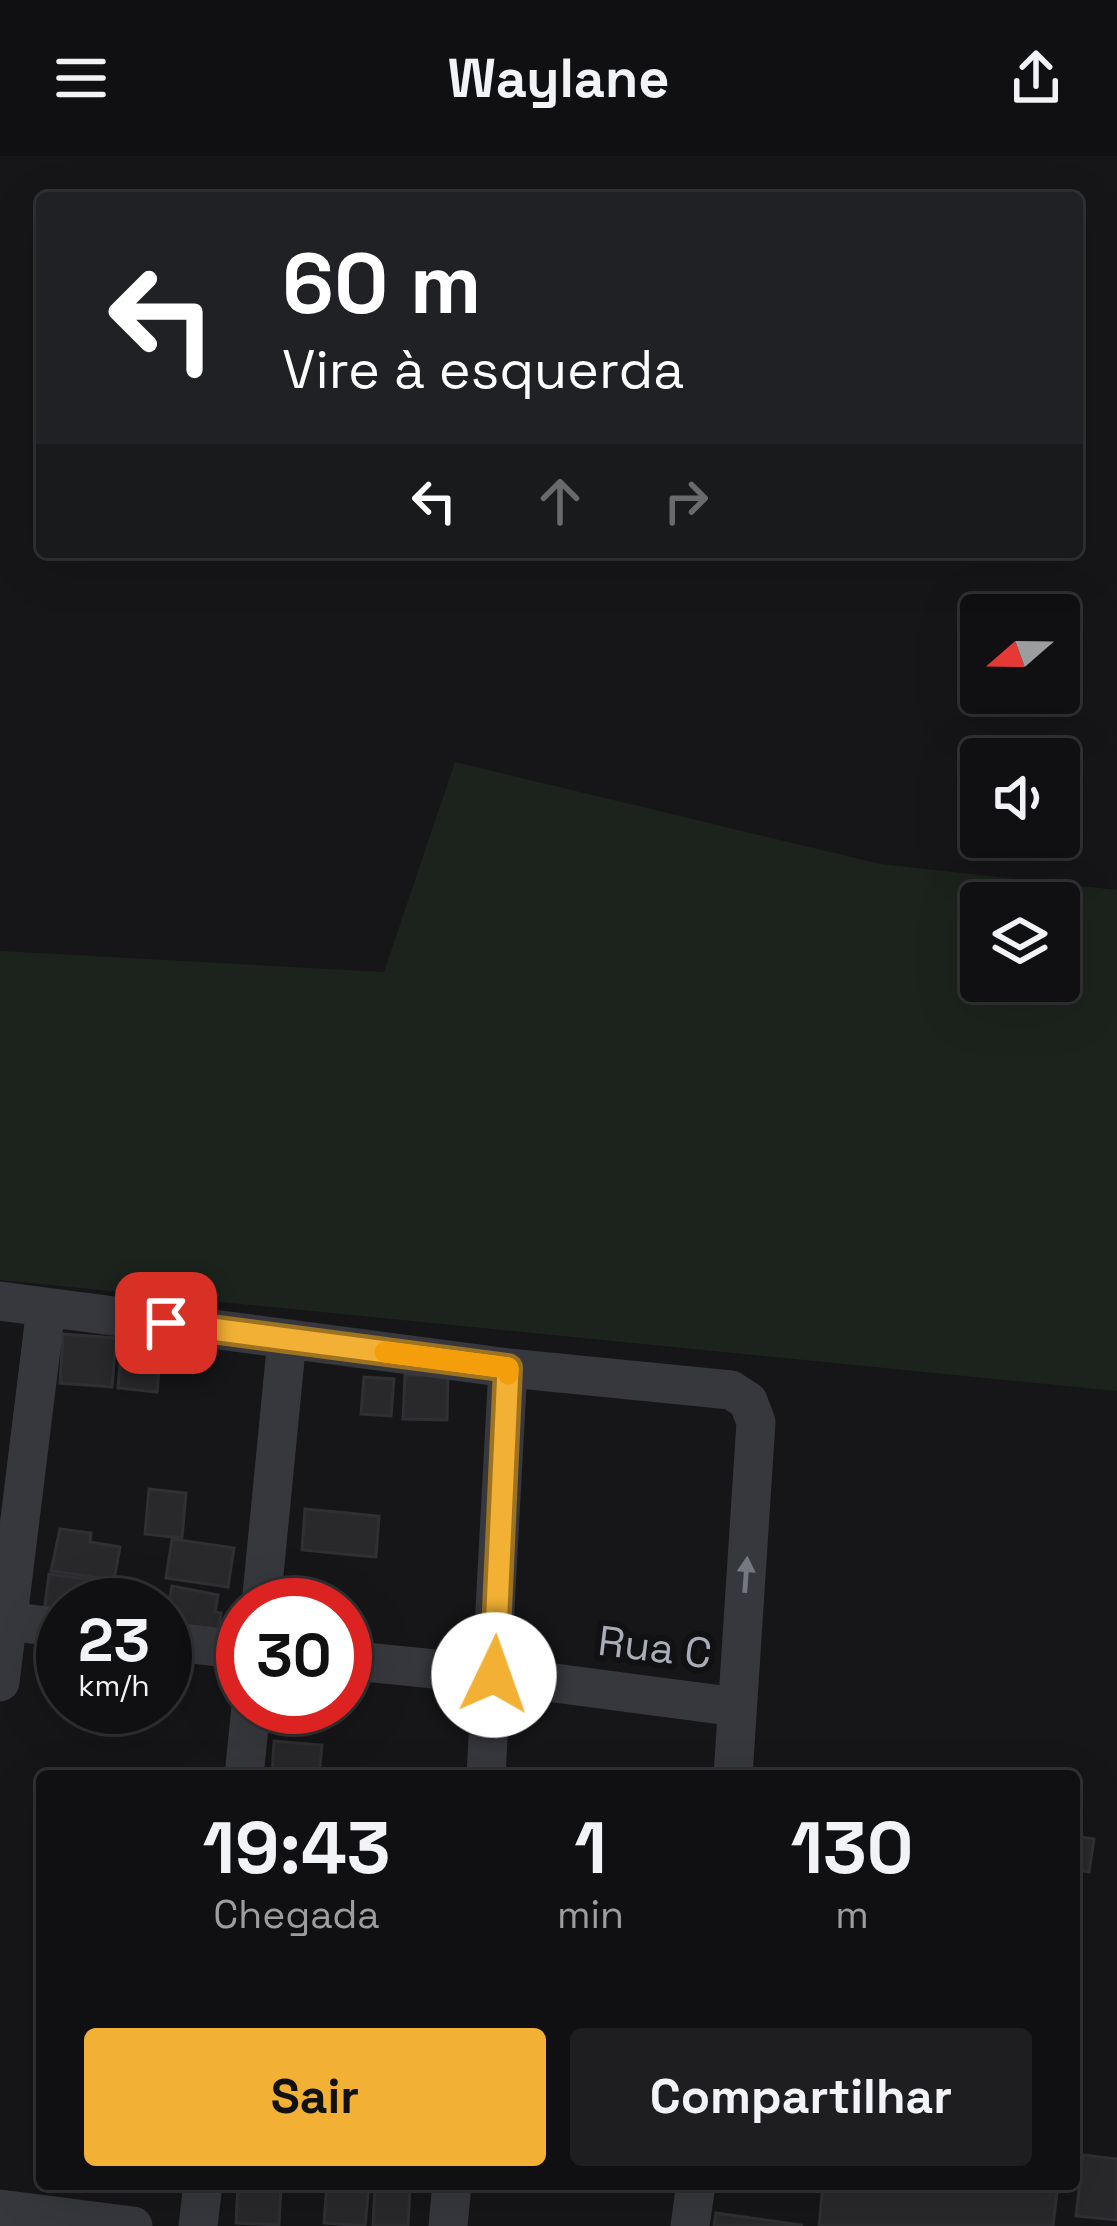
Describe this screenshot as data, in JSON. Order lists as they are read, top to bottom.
{
  "streets": {
    "street": ["Rua C"]
  },
  "north": "left",
  "page": {
    "header": "Waylane",
    "turn": ["60 m", "Vire à esquerda"],
    "speed": "23 km/h",
    "limit": "30",
    "eta": [
      "19:43",
      "Chegada",
      "1",
      "min",
      "130",
      "m"
    ],
    "buttons": ["Sair", "Compartilhar"]
  }
}
